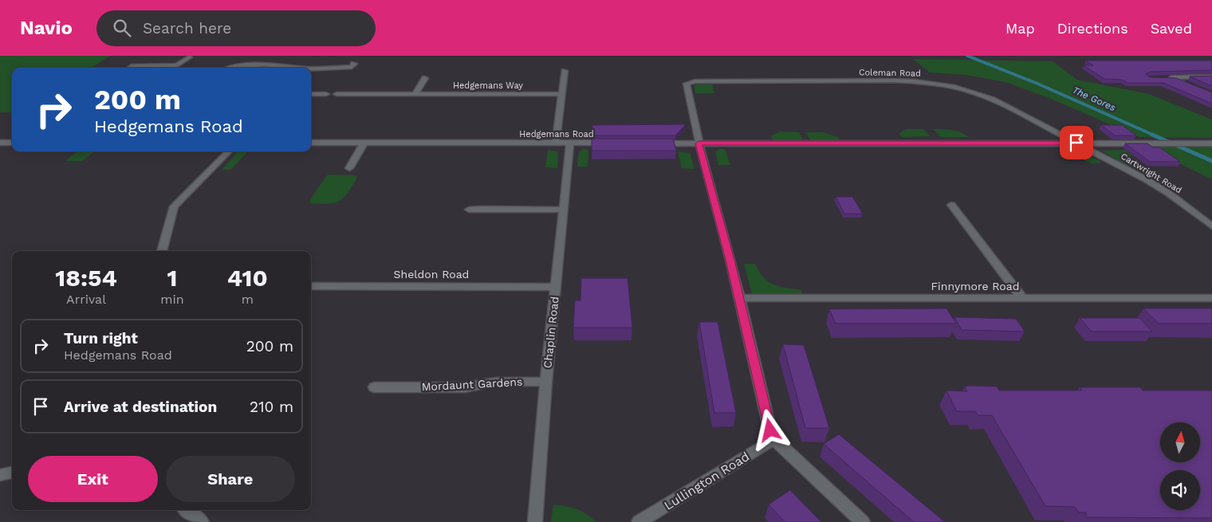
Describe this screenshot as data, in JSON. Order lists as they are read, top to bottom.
{
  "streets": {
    "street": [
      "Coleman Road",
      "Hedgemans Way",
      "Hedgemans Road",
      "Cartwright Road",
      "Sheldon Road",
      "Finnymore Road",
      "Chaplin Road",
      "Mordaunt Gardens",
      "Lullington Road"
    ]
  },
  "crossings": [
    ["Coleman Road", "Cartwright Road"],
    ["Hedgemans Road", "Chaplin Road"],
    ["Sheldon Road", "Chaplin Road"],
    ["Chaplin Road", "Mordaunt Gardens"]
  ],
  "water": ["The Gores"],
  "north": "top",
  "page": {
    "header": "Navio",
    "search": "Search here",
    "nav": ["Map", "Directions", "Saved"],
    "turn": ["200 m", "Hedgemans Road"],
    "eta": [
      "18:54",
      "Arrival",
      "1",
      "min",
      "410",
      "m"
    ],
    "list": [
      {
        "name": "Turn right",
        "note": "Hedgemans Road",
        "value": "200 m"
      },
      {
        "name": "Arrive at destination",
        "value": "210 m"
      }
    ],
    "buttons": ["Exit", "Share"]
  }
}
